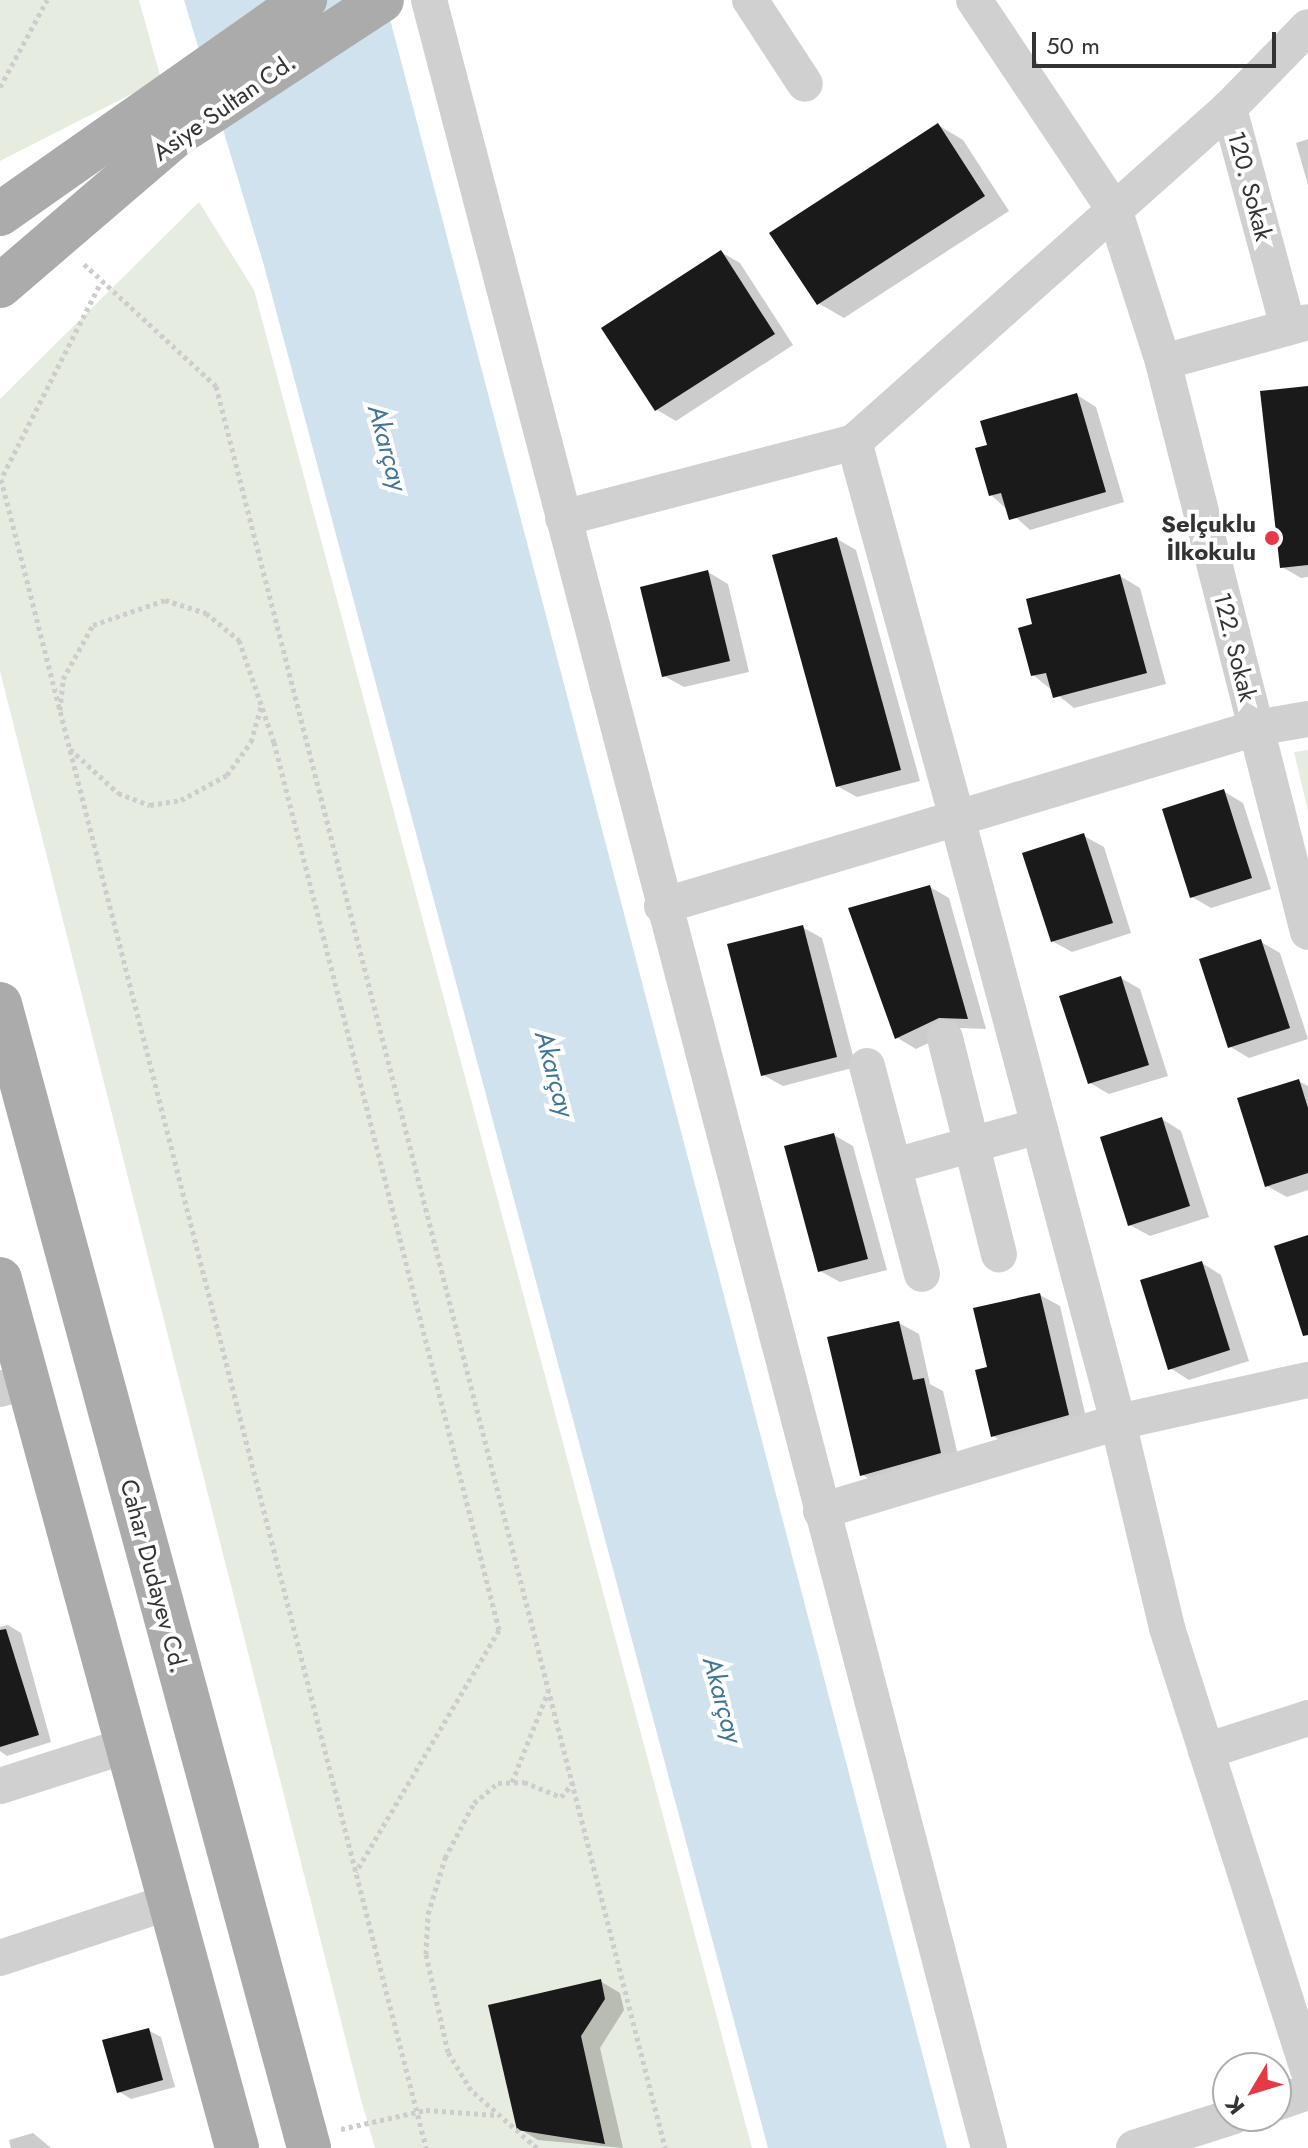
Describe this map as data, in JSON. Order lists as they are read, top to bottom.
{
  "streets": {
    "main road": ["Asiye Sultan Cd.", "Cahar Dudayev Cd."],
    "street": ["120. Sokak", "122. Sokak"]
  },
  "water": ["Akarçay"],
  "places": ["Selçuklu İlkokulu"],
  "scale_bar": "50 m",
  "north": "bottom left"
}
